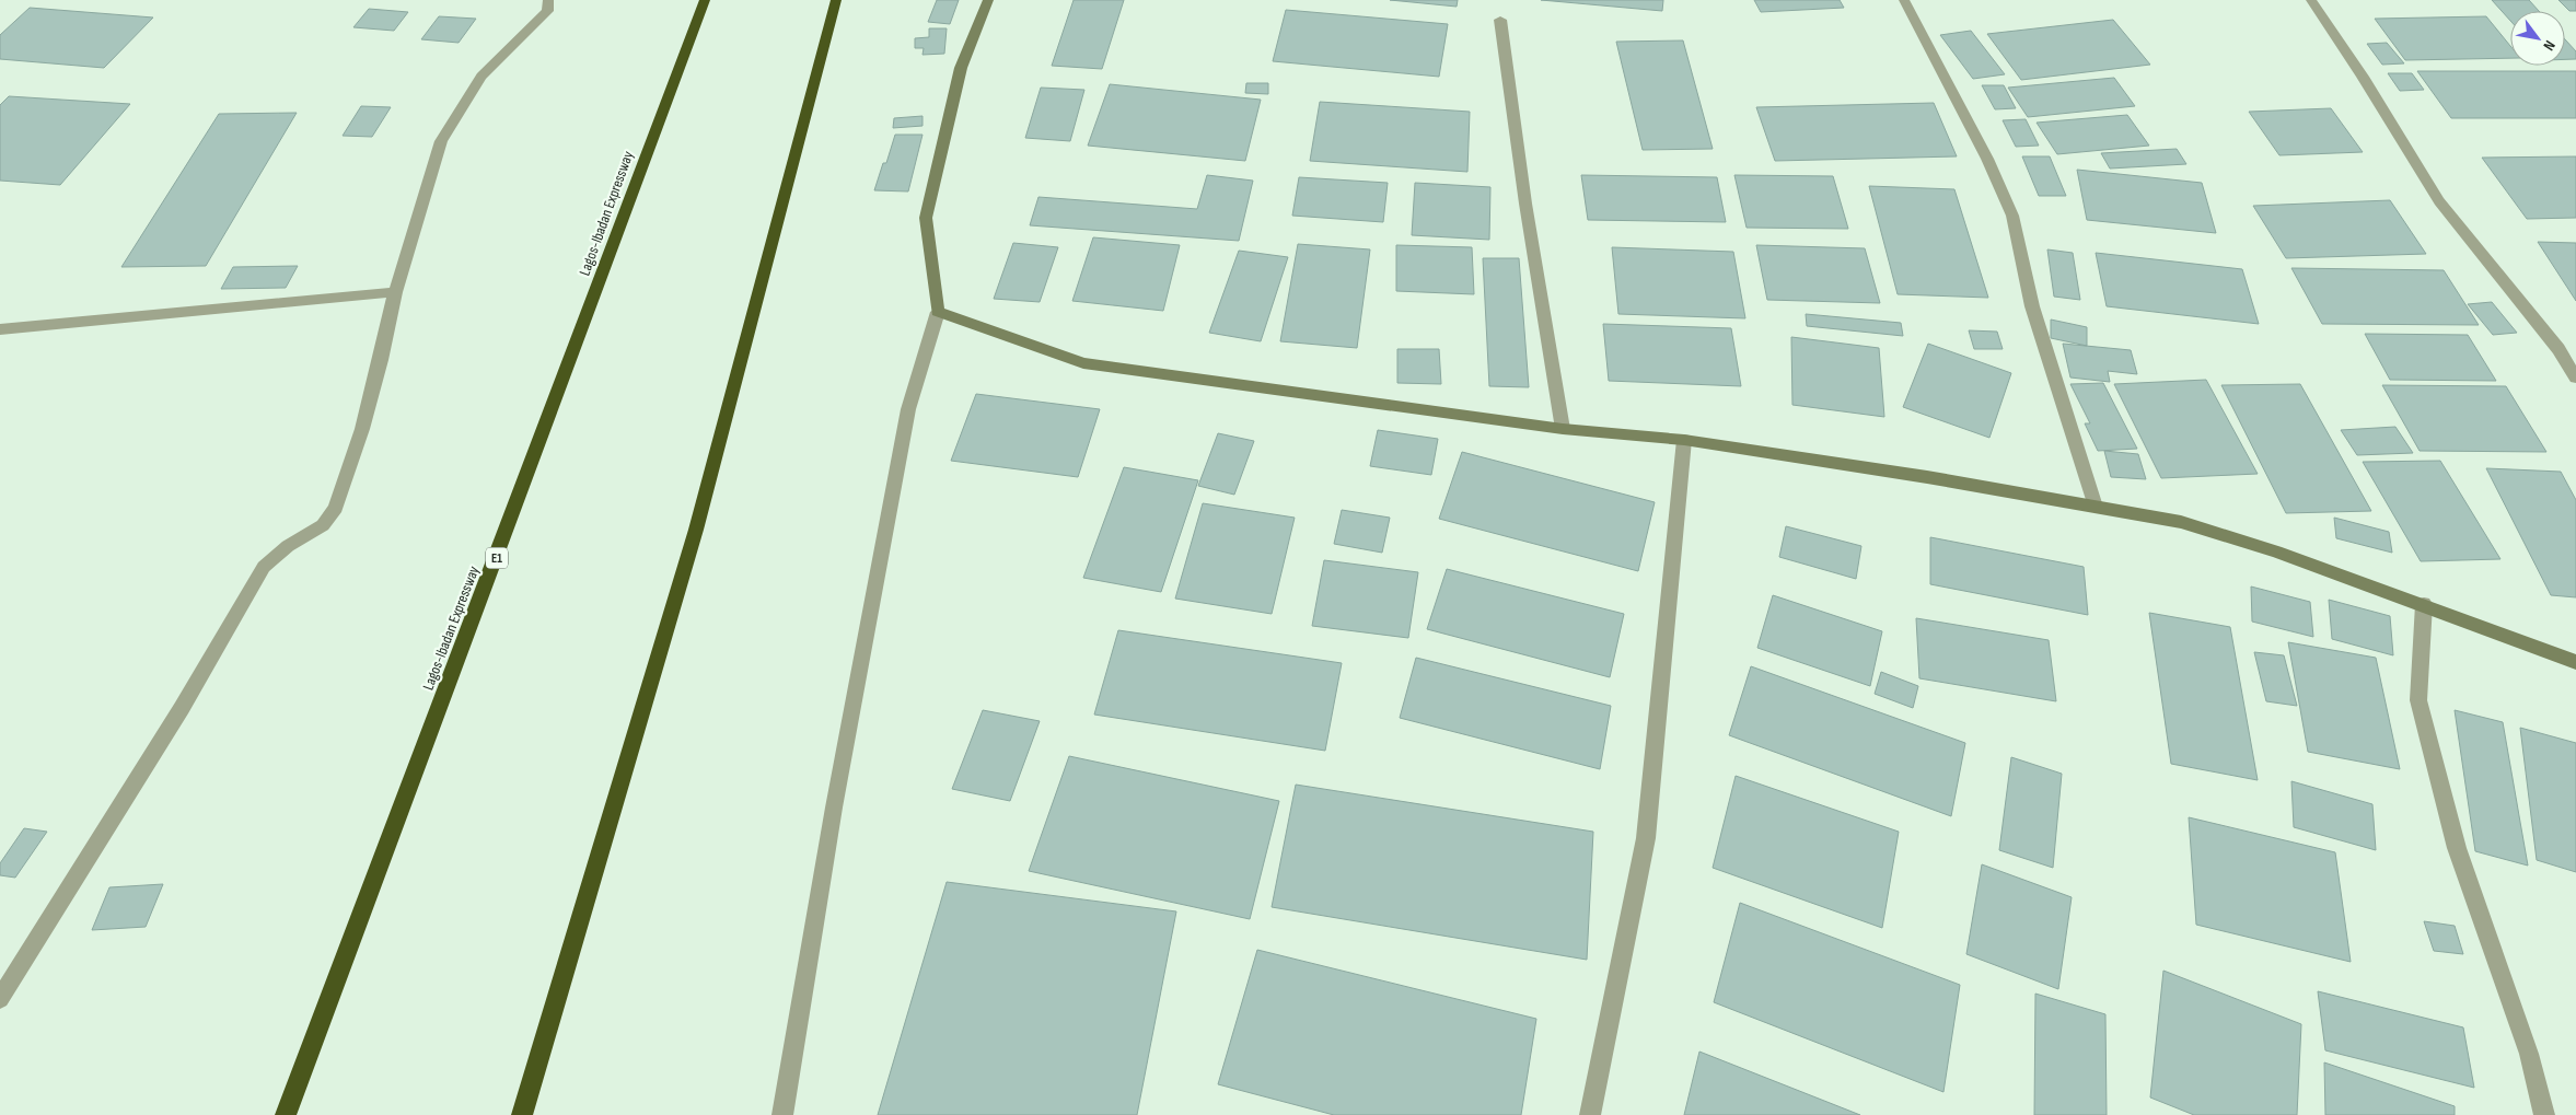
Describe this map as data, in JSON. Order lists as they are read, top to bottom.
{
  "streets": {
    "highway": ["Lagos-Ibadan Expressway", "E1"]
  },
  "north": "bottom right"
}
